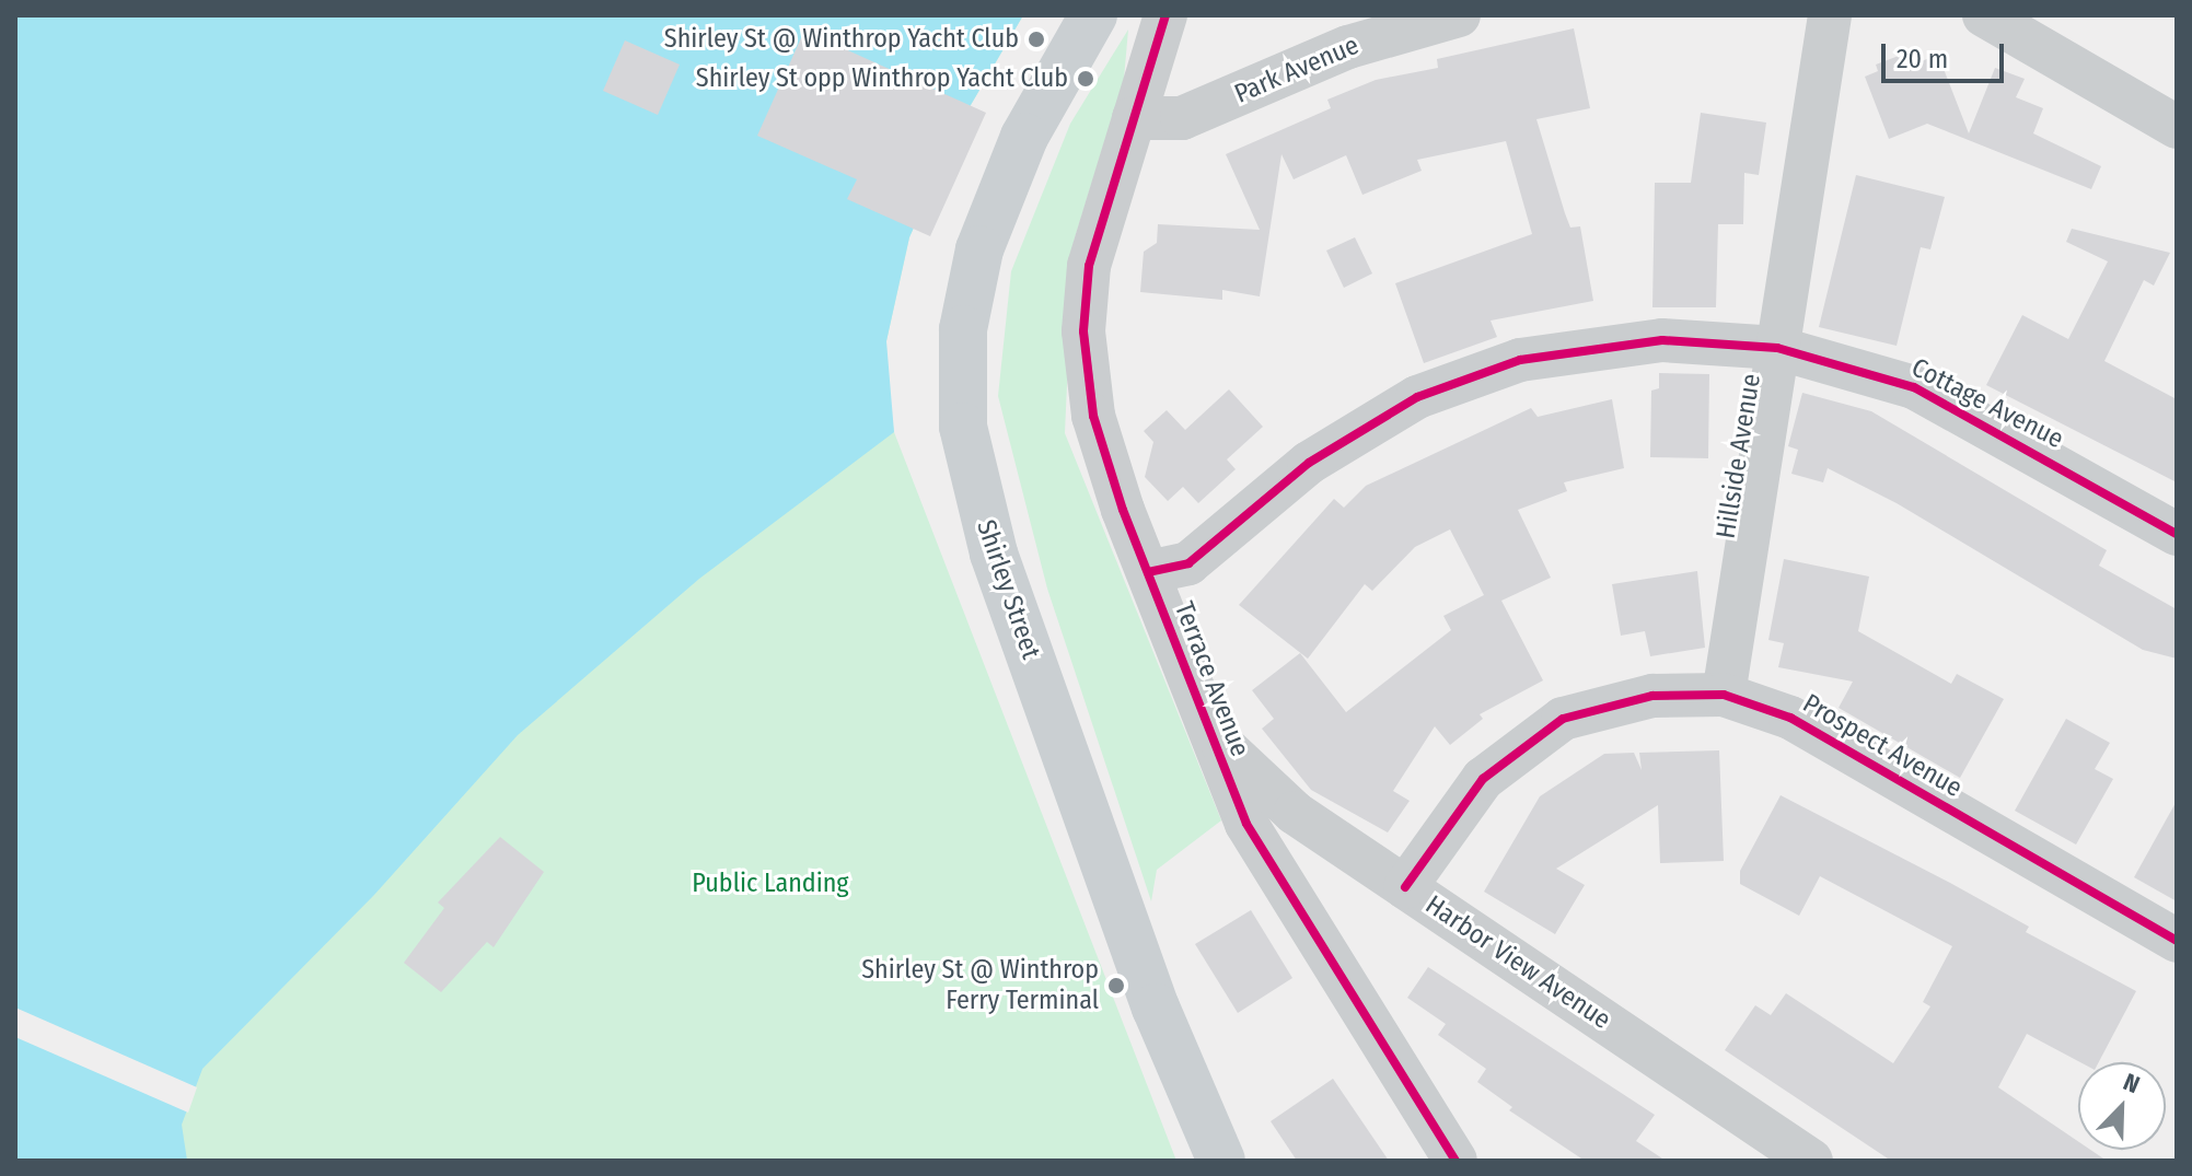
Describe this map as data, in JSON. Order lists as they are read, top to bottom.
{
  "streets": {
    "main road": ["Shirley Street"],
    "street": [
      "Park Avenue",
      "Cottage Avenue",
      "Hillside Avenue",
      "Terrace Avenue",
      "Prospect Avenue",
      "Harbor View Avenue"
    ]
  },
  "crossings": [
    ["Park Avenue", "Terrace Avenue"],
    ["Cottage Avenue", "Hillside Avenue"],
    ["Cottage Avenue", "Terrace Avenue"],
    ["Hillside Avenue", "Prospect Avenue"],
    ["Terrace Avenue", "Harbor View Avenue"],
    ["Prospect Avenue", "Harbor View Avenue"]
  ],
  "parks": ["Public Landing"],
  "places": ["Shirley St @ Winthrop Yacht Club", "Shirley St opp Winthrop Yacht Club", "Shirley St @ Winthrop Ferry Terminal"],
  "scale_bar": "20 m",
  "north": "top right"
}
